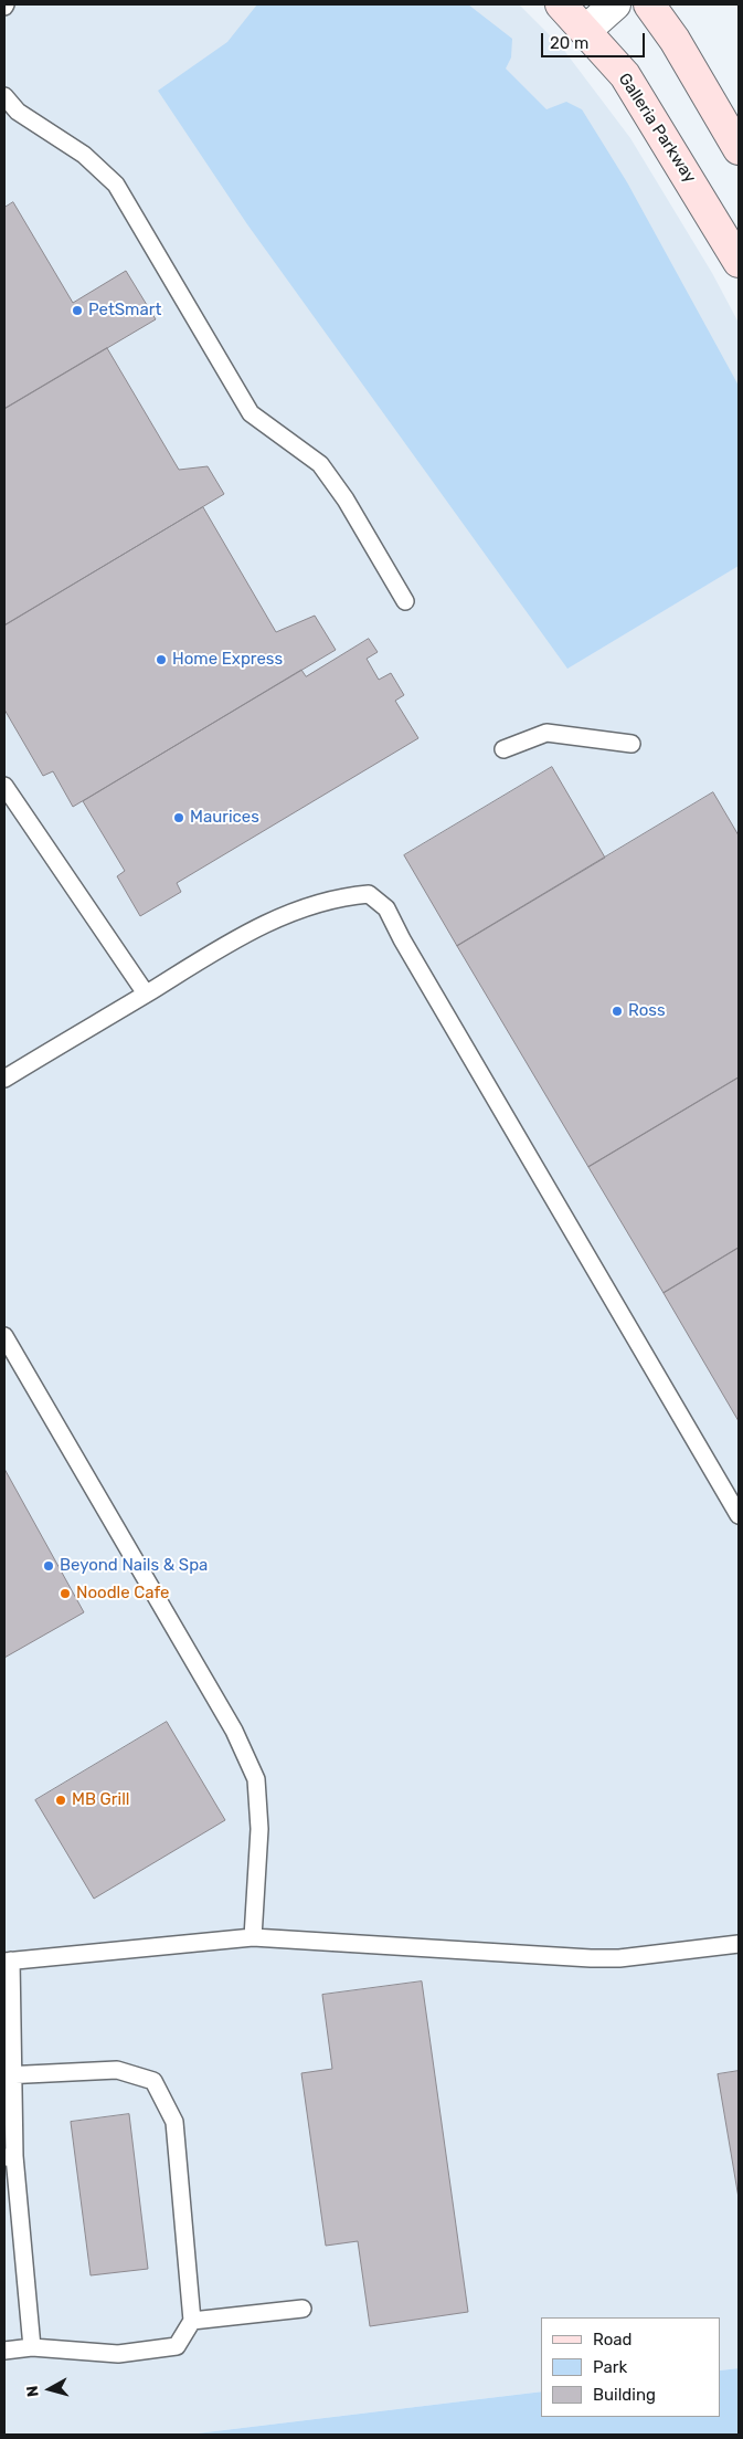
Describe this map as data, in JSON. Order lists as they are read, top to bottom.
{
  "streets": {
    "street": ["Galleria Parkway"]
  },
  "places": [
    "PetSmart",
    "Home Express",
    "Maurices",
    "Ross",
    "Beyond Nails & Spa",
    "Noodle Cafe",
    "MB Grill"
  ],
  "legend": ["Road", "Park", "Building"],
  "scale_bar": "20 m",
  "north": "left"
}
